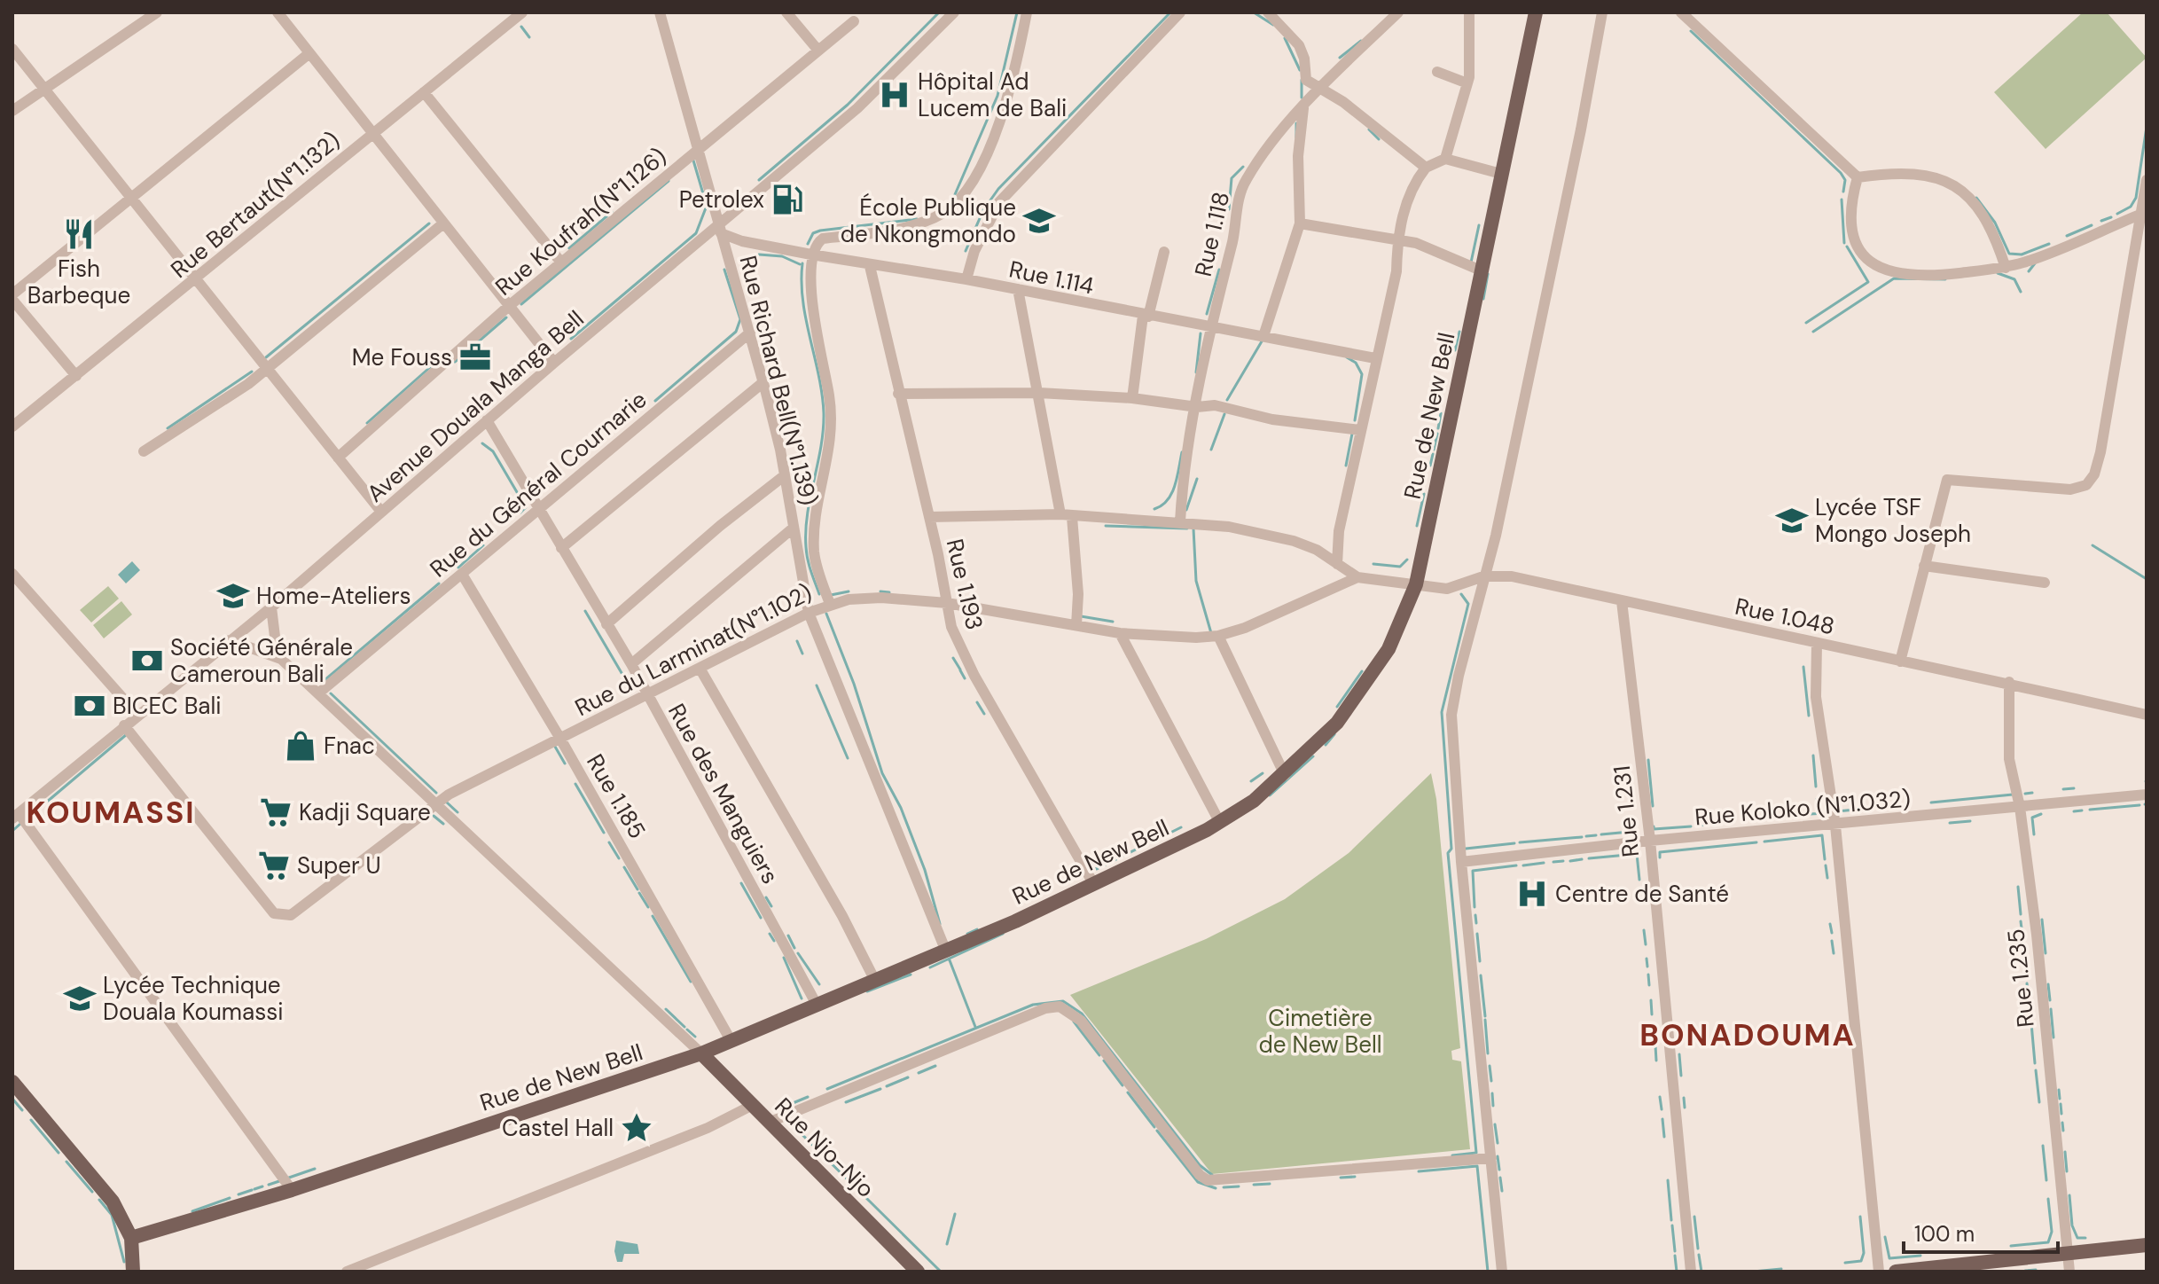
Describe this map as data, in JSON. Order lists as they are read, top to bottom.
{
  "streets": {
    "main road": ["Rue de New Bell", "Rue Njo-Njo"],
    "street": [
      "Rue Bertaut(N°1.132)",
      "Rue Koufrah(N°1.126)",
      "Rue 1.118",
      "Rue 1.114",
      "Rue Richard Bell(N°1.139)",
      "Avenue Douala Manga Bell",
      "Rue du Général Cournarie",
      "Rue 1.193",
      "Rue 1.048",
      "Rue du Larminat(N°1.102)",
      "Rue des Manguiers",
      "Rue 1.185",
      "Rue Koloko (N°1.032)",
      "Rue 1.231",
      "Rue 1.235"
    ]
  },
  "crossings": [
    ["Rue Koufrah(N°1.126)", "Rue Richard Bell(N°1.139)"],
    ["Rue 1.118", "Rue 1.114"],
    ["Rue 1.114", "Rue Richard Bell(N°1.139)"],
    ["Rue 1.114", "Avenue Douala Manga Bell"],
    ["Rue 1.114", "Rue 1.193"],
    ["Rue Richard Bell(N°1.139)", "Avenue Douala Manga Bell"],
    ["Rue Richard Bell(N°1.139)", "Rue de New Bell"],
    ["Rue Richard Bell(N°1.139)", "Rue du Général Cournarie"],
    ["Rue Richard Bell(N°1.139)", "Rue du Larminat(N°1.102)"],
    ["Avenue Douala Manga Bell", "Rue du Larminat(N°1.102)"],
    ["Avenue Douala Manga Bell", "Rue des Manguiers"],
    ["Rue de New Bell", "Rue 1.193"],
    ["Rue de New Bell", "Rue 1.048"],
    ["Rue de New Bell", "Rue des Manguiers"],
    ["Rue de New Bell", "Rue 1.185"],
    ["Rue de New Bell", "Rue Njo-Njo"],
    ["Rue du Général Cournarie", "Rue des Manguiers"],
    ["Rue du Général Cournarie", "Rue 1.185"],
    ["Rue 1.193", "Rue du Larminat(N°1.102)"],
    ["Rue 1.048", "Rue 1.231"],
    ["Rue 1.048", "Rue 1.235"],
    ["Rue du Larminat(N°1.102)", "Rue des Manguiers"],
    ["Rue du Larminat(N°1.102)", "Rue 1.185"],
    ["Rue Koloko (N°1.032)", "Rue 1.231"],
    ["Rue Koloko (N°1.032)", "Rue 1.235"]
  ],
  "districts": ["KOUMASSI", "BONADOUMA"],
  "parks": ["Cimetière de New Bell"],
  "places": {
    "hospital": ["Hôpital Ad Lucem de Bali", "Centre de Santé"],
    "fuel station": ["Petrolex"],
    "school or university": [
      "École Publique de Nkongmondo",
      "Lycée TSF Mongo Joseph",
      "Home-Ateliers",
      "Lycée Technique Douala Koumassi"
    ],
    "restaurant": ["Fish Barbeque"],
    "office": ["Me Fouss"],
    "bank": ["Société Générale Cameroun Bali", "BICEC Bali"],
    "shop": ["Fnac"],
    "supermarket": ["Kadji Square", "Super U"],
    "place": ["Castel Hall"]
  },
  "scale_bar": "100 m"
}
